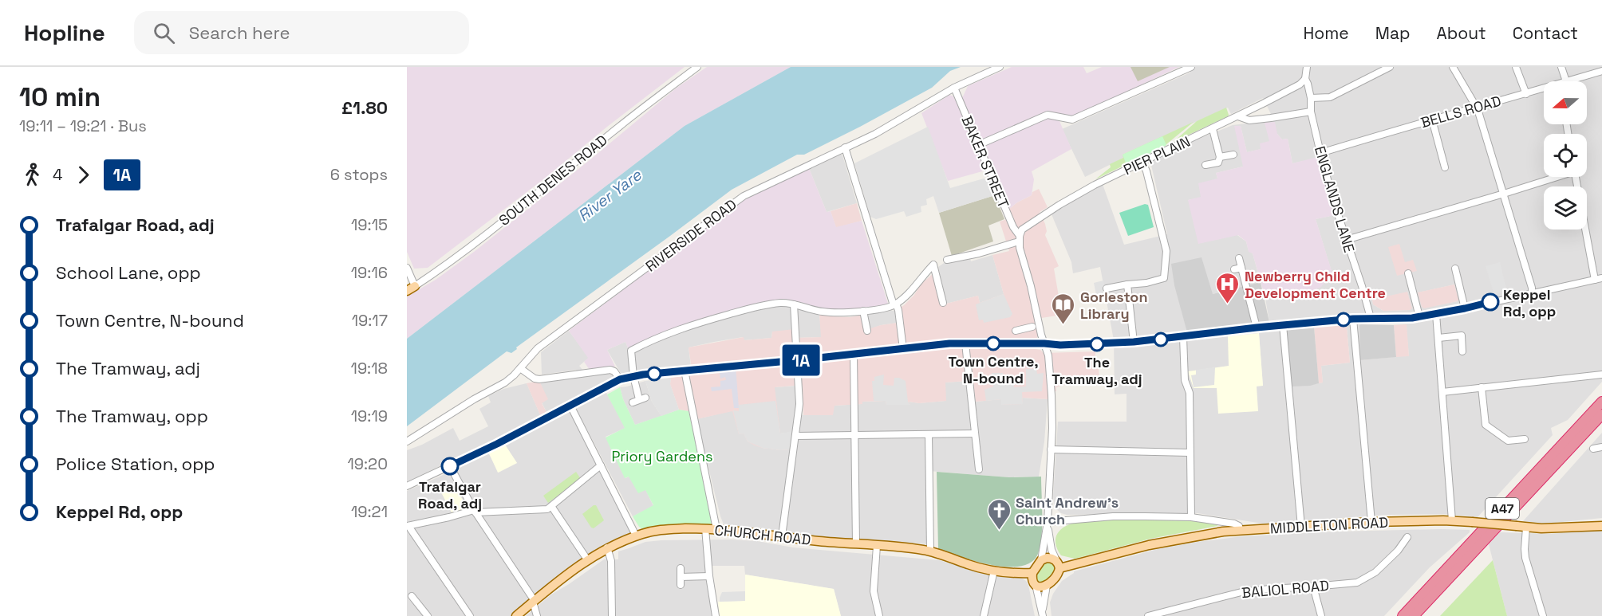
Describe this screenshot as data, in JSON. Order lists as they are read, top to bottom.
{
  "streets": {
    "highway": ["A47"],
    "main road": ["SOUTH DENES ROAD", "MIDDLETON ROAD", "CHURCH ROAD"],
    "street": [
      "BELLS ROAD",
      "PIER PLAIN",
      "BAKER STREET",
      "ENGLANDS LANE",
      "RIVERSIDE ROAD",
      "BALIOL ROAD"
    ]
  },
  "crossings": [
    ["BELLS ROAD", "ENGLANDS LANE"],
    ["PIER PLAIN", "BAKER STREET"],
    ["PIER PLAIN", "ENGLANDS LANE"],
    ["BAKER STREET", "RIVERSIDE ROAD"],
    ["MIDDLETON ROAD", "CHURCH ROAD"]
  ],
  "water": ["River Yare"],
  "parks": ["Priory Gardens"],
  "places": {
    "other": [
      "Keppel Rd, opp",
      "Town Centre, N-bound",
      "The Tramway, adj",
      "Trafalgar Road, adj"
    ],
    "hospital": ["Newberry Child Development Centre"],
    "library": ["Gorleston Library"],
    "church": ["Saint Andrew's Church"]
  },
  "lines": ["bus line 1A"],
  "north": "left",
  "page": {
    "header": "Hopline",
    "search": "Search here",
    "nav": [
      "Home",
      "Map",
      "About",
      "Contact"
    ],
    "heading": ["10 min", "19:11 – 19:21 · Bus", "£1.80"],
    "on_map": "1A",
    "legs": ["4", "1A", "6 stops"],
    "list": [
      {
        "name": "Trafalgar Road, adj",
        "value": "19:15"
      },
      {
        "name": "School Lane, opp",
        "value": "19:16"
      },
      {
        "name": "Town Centre, N-bound",
        "value": "19:17"
      },
      {
        "name": "The Tramway, adj",
        "value": "19:18"
      },
      {
        "name": "The Tramway, opp",
        "value": "19:19"
      },
      {
        "name": "Police Station, opp",
        "value": "19:20"
      },
      {
        "name": "Keppel Rd, opp",
        "value": "19:21"
      }
    ]
  }
}
